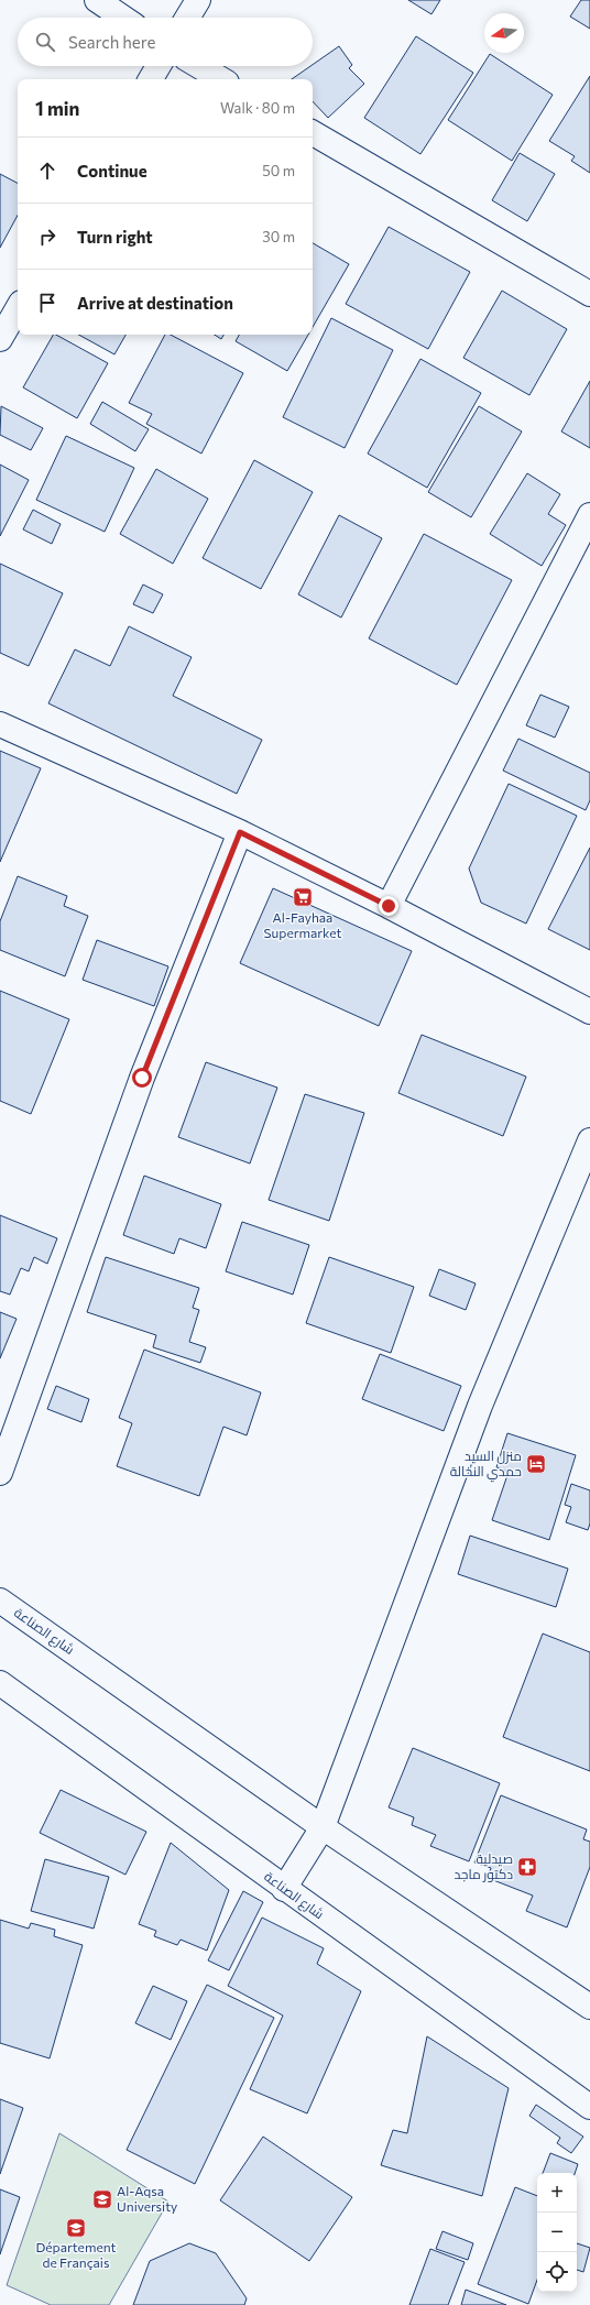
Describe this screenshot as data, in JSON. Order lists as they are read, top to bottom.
{
  "streets": {
    "street": ["شارع الصناعة"]
  },
  "places": {
    "supermarket": ["Al-Fayhaa Supermarket"],
    "hotel": ["منزل السيد حمدي النخالة"],
    "pharmacy": ["صيدلية دكتور ماجد"],
    "school or university": ["Al-Aqsa University", "Département de Français"]
  },
  "north": "left",
  "page": {
    "search": "Search here",
    "heading": ["1 min", "Walk · 80 m"],
    "list": [
      ["Continue", "50 m"],
      ["Turn right", "30 m"],
      "Arrive at destination"
    ],
    "map_buttons": ["+", "−"]
  }
}
